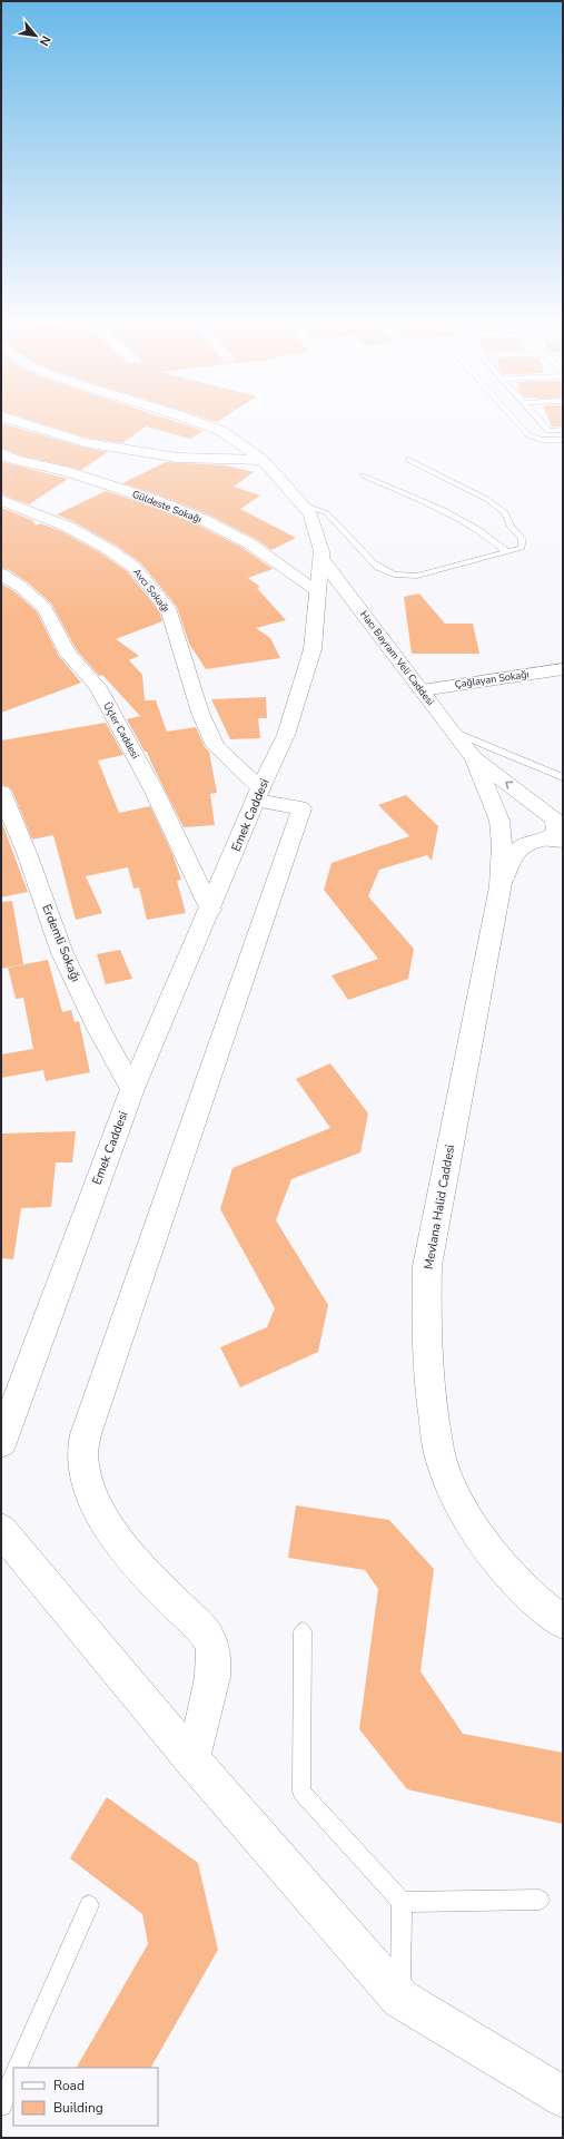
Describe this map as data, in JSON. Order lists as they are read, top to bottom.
{
  "streets": {
    "street": [
      "Güldeste Sokağı",
      "Avcı Sokağı",
      "Hacı Bayram Veli Caddesi",
      "Çağlayan Sokağı",
      "Üçler Caddesi",
      "Emek Caddesi",
      "Erdemli Sokağı",
      "Mevlana Halid Caddesi"
    ]
  },
  "crossings": [
    ["Güldeste Sokağı", "Emek Caddesi"],
    ["Avcı Sokağı", "Emek Caddesi"],
    ["Hacı Bayram Veli Caddesi", "Çağlayan Sokağı"],
    ["Hacı Bayram Veli Caddesi", "Emek Caddesi"],
    ["Üçler Caddesi", "Emek Caddesi"],
    ["Emek Caddesi", "Erdemli Sokağı"]
  ],
  "legend": ["Road", "Building"],
  "north": "bottom right"
}
